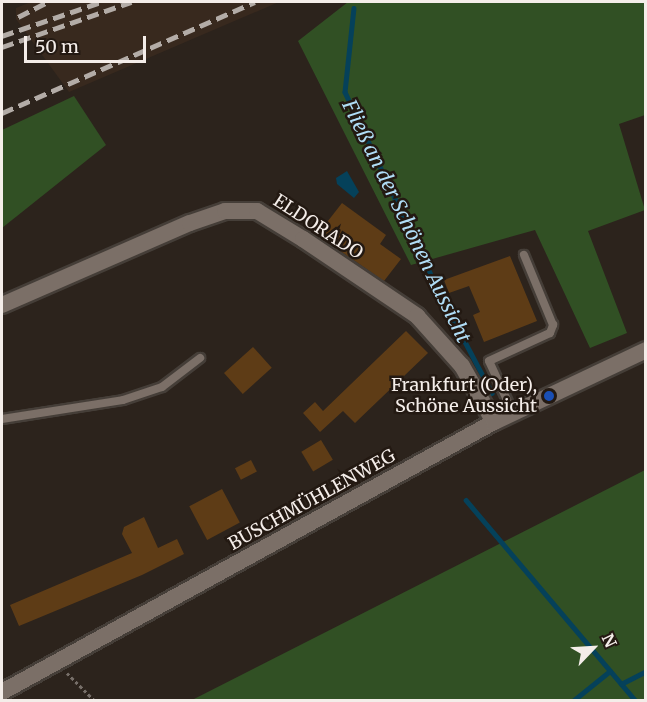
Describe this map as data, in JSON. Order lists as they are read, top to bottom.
{
  "streets": {
    "street": ["ELDORADO", "BUSCHMÜHLENWEG"]
  },
  "crossings": [
    ["ELDORADO", "BUSCHMÜHLENWEG"]
  ],
  "water": ["Fließ an der Schönen Aussicht"],
  "places": ["Frankfurt (Oder), Schöne Aussicht"],
  "scale_bar": "50 m",
  "north": "top right"
}
